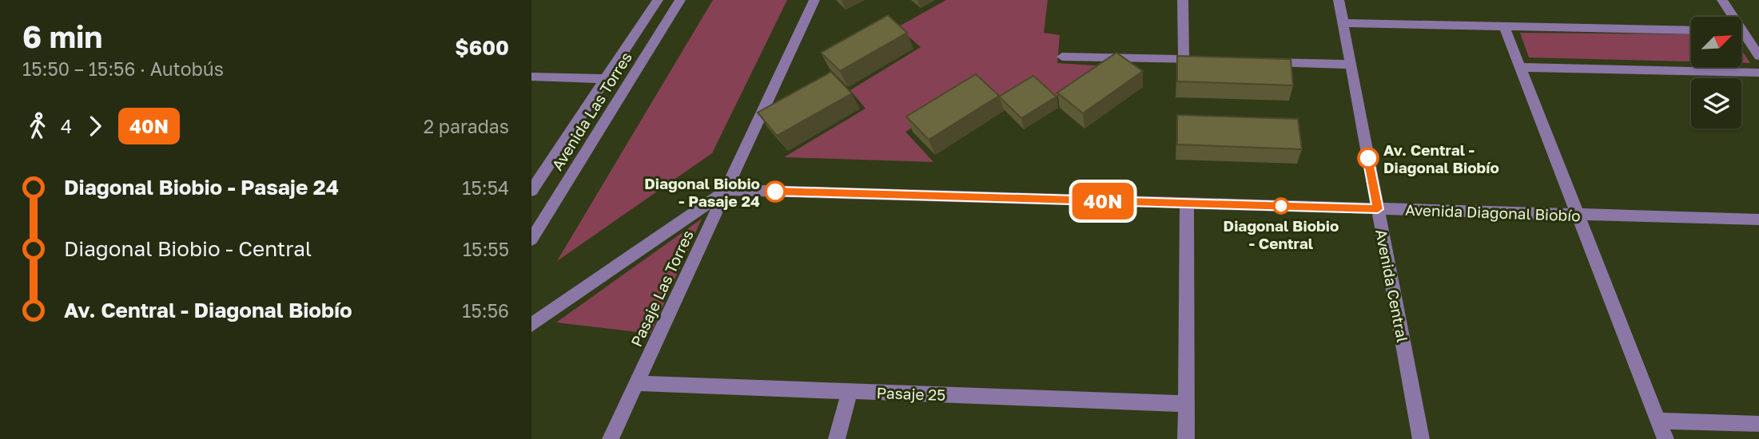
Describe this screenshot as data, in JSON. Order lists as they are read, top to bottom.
{
  "streets": {
    "street": [
      "Avenida Las Torres",
      "Avenida Diagonal Biobío",
      "Avenida Central",
      "Pasaje Las Torres",
      "Pasaje 25"
    ]
  },
  "crossings": [
    ["Avenida Diagonal Biobío", "Avenida Central"],
    ["Avenida Diagonal Biobío", "Pasaje Las Torres"],
    ["Pasaje Las Torres", "Pasaje 25"]
  ],
  "places": ["Av. Central - Diagonal Biobío", "Diagonal Biobio - Pasaje 24", "Diagonal Biobio - Central"],
  "lines": ["bus line 40N"],
  "north": "top right",
  "page": {
    "heading": ["6 min", "15:50 – 15:56 · Autobús", "$600"],
    "on_map": "40N",
    "legs": ["4", "40N", "2 paradas"],
    "list": [
      {
        "name": "Diagonal Biobio - Pasaje 24",
        "value": "15:54"
      },
      {
        "name": "Diagonal Biobio - Central",
        "value": "15:55"
      },
      {
        "name": "Av. Central - Diagonal Biobío",
        "value": "15:56"
      }
    ]
  }
}
